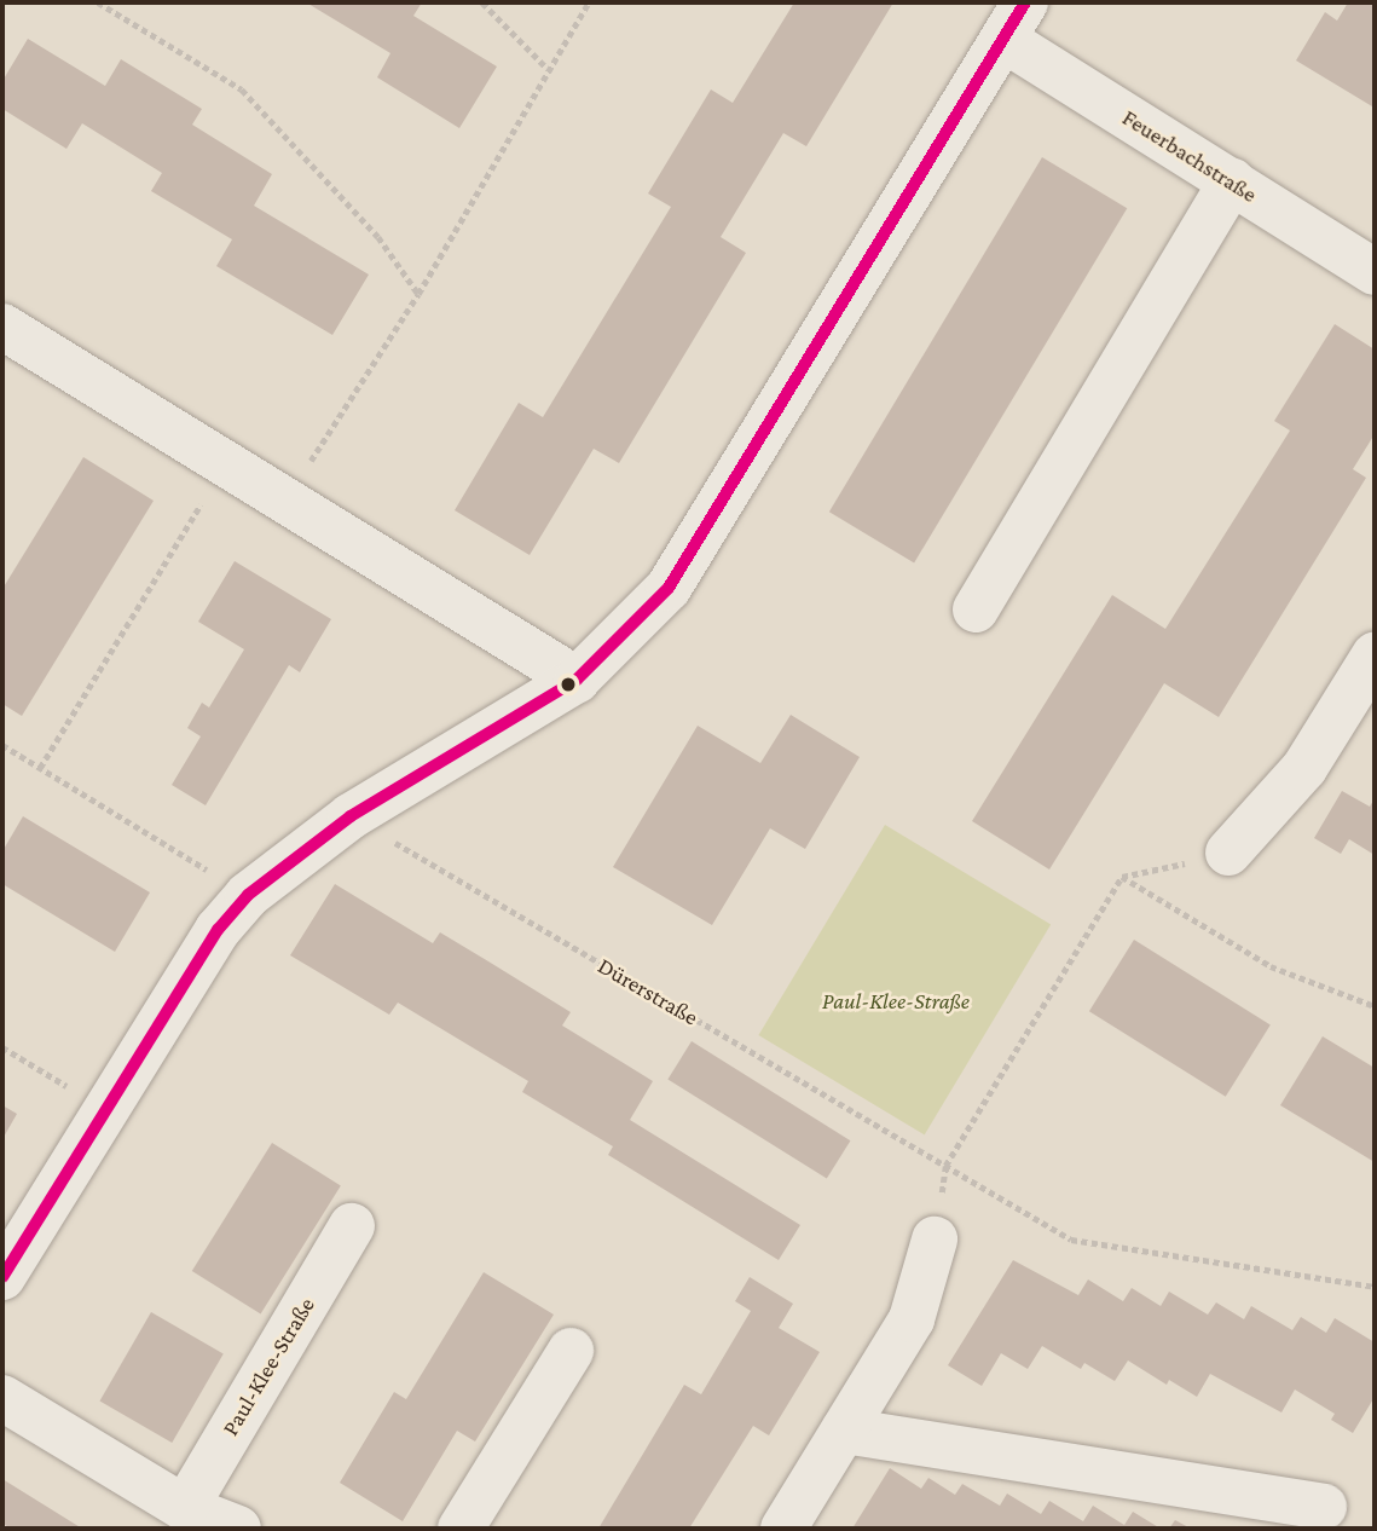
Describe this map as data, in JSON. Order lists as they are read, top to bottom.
{
  "streets": {
    "street": ["Feuerbachstraße", "Paul-Klee-Straße"],
    "path": ["Dürerstraße"]
  },
  "parks": ["Paul-Klee-Straße"]
}
